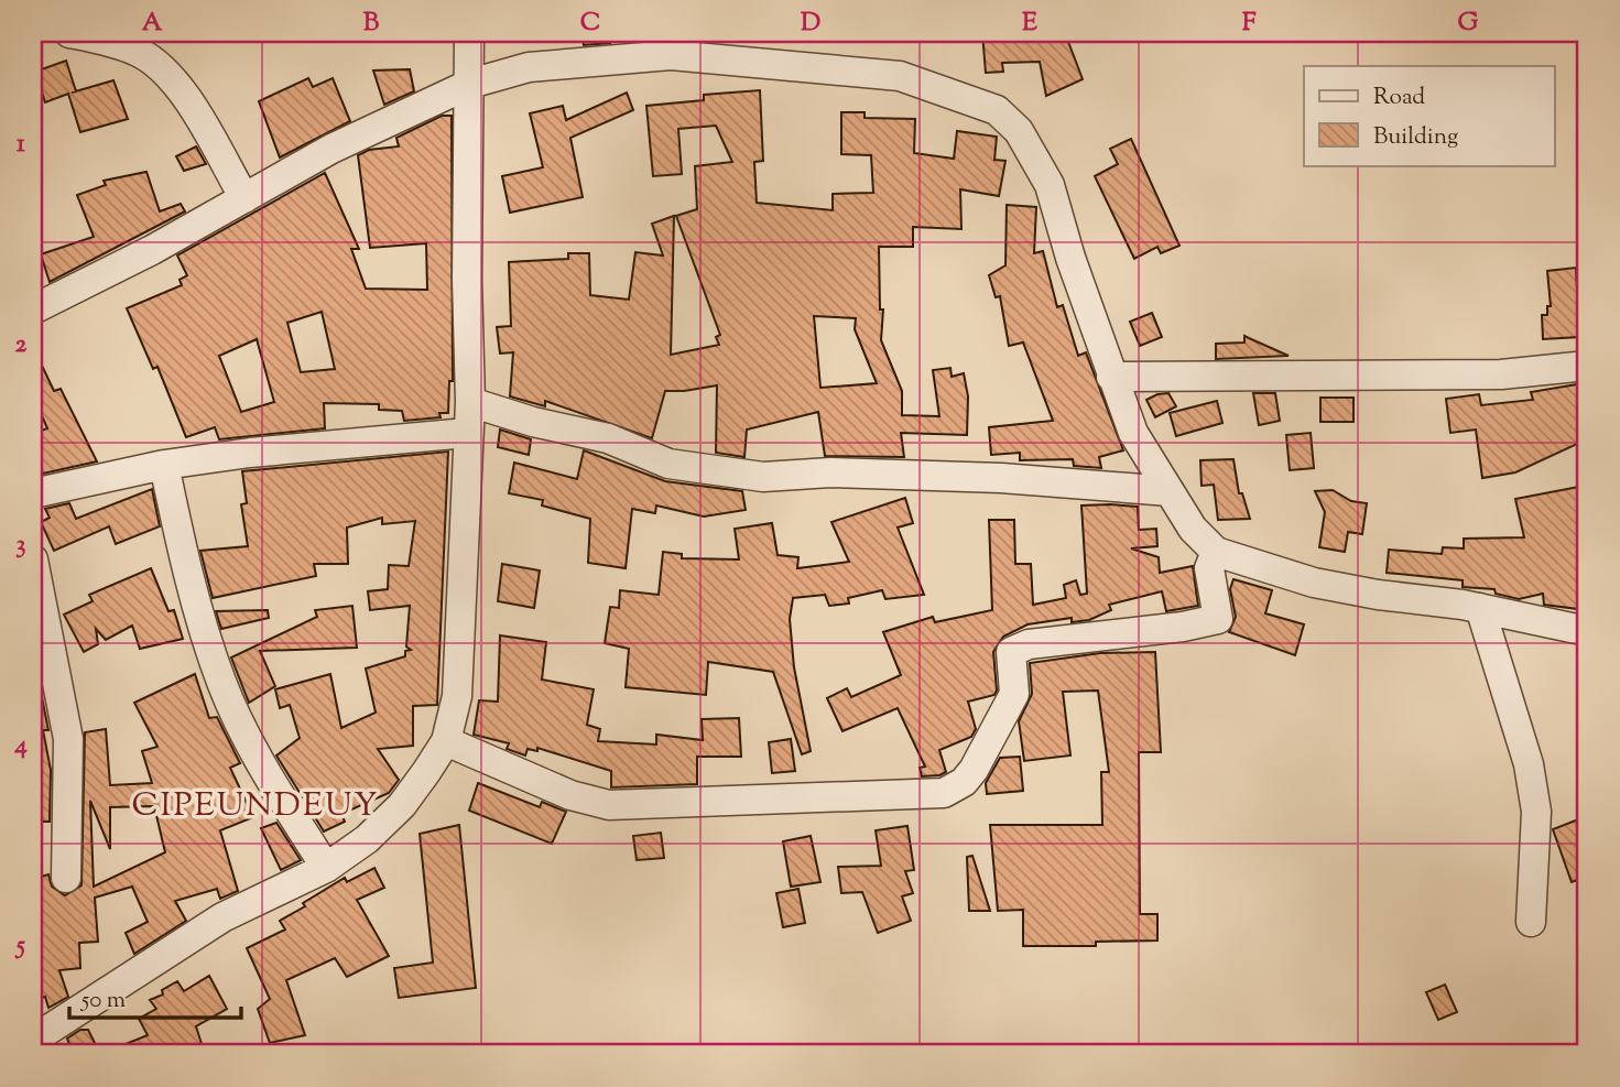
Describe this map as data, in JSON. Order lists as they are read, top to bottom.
{
  "districts": ["CIPEUNDEUY"],
  "legend": ["Road", "Building"],
  "scale_bar": "50 m",
  "grid": {
    "columns": [
      "A",
      "B",
      "C",
      "D",
      "E",
      "F",
      "G"
    ],
    "rows": [
      "1",
      "2",
      "3",
      "4",
      "5"
    ]
  }
}
